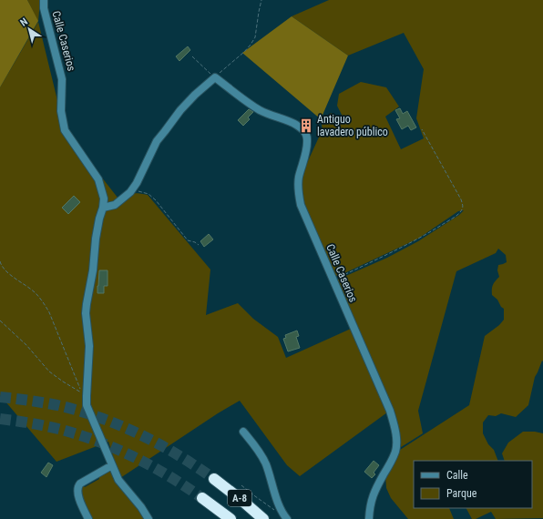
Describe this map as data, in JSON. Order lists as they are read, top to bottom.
{
  "streets": {
    "highway": ["A-8"],
    "street": ["Calle Caserios"]
  },
  "places": {
    "building": ["Antiguo lavadero público"]
  },
  "legend": ["Calle", "Parque"],
  "north": "top left"
}
